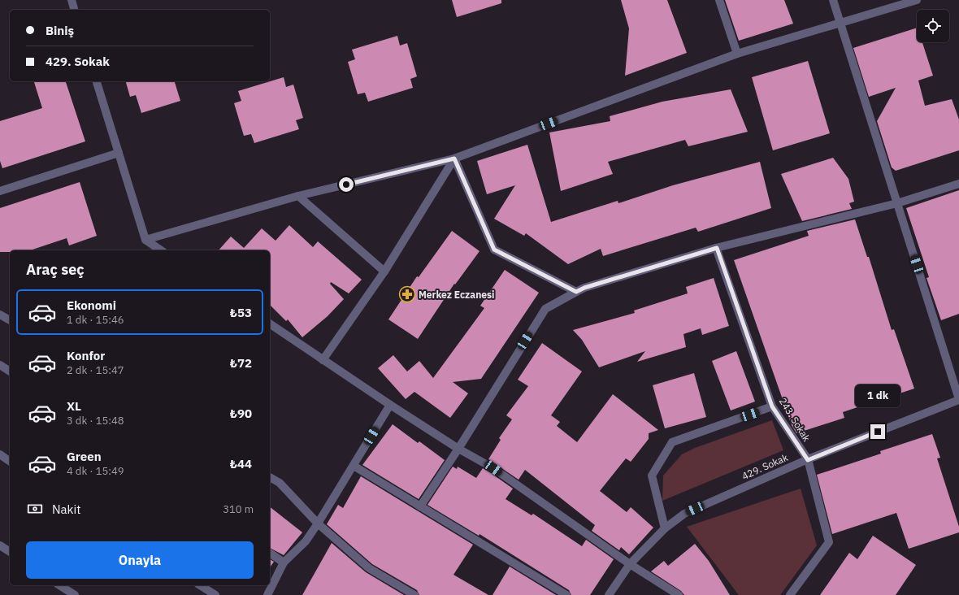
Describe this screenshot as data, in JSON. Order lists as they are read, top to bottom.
{
  "streets": {
    "street": ["243. Sokak", "429. Sokak"]
  },
  "crossings": [
    ["243. Sokak", "429. Sokak"]
  ],
  "places": {
    "pharmacy": ["Merkez Eczanesi"]
  },
  "page": {
    "banner": ["Biniş", "429. Sokak"],
    "heading": "Araç seç",
    "list": [
      {
        "name": "Ekonomi",
        "note": "1 dk · 15:46",
        "value": "₺53"
      },
      {
        "name": "Konfor",
        "note": "2 dk · 15:47",
        "value": "₺72"
      },
      {
        "name": "XL",
        "note": "3 dk · 15:48",
        "value": "₺90"
      },
      {
        "name": "Green",
        "note": "4 dk · 15:49",
        "value": "₺44"
      }
    ],
    "bubble": "1 dk",
    "pay": ["Nakit", "310 m"],
    "buttons": "Onayla"
  }
}
